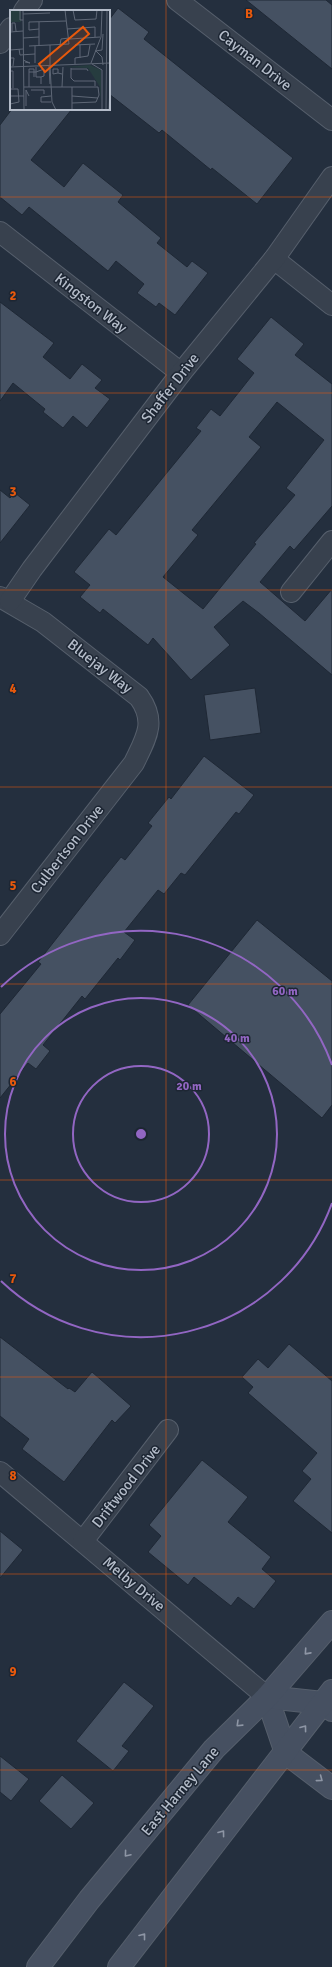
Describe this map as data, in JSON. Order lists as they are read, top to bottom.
{
  "streets": {
    "main road": ["East Harney Lane"],
    "street": [
      "Cayman Drive",
      "Kingston Way",
      "Shaffer Drive",
      "Bluejay Way",
      "Culbertson Drive",
      "Driftwood Drive",
      "Melby Drive"
    ]
  },
  "crossings": [
    ["Kingston Way", "Shaffer Drive"],
    ["Shaffer Drive", "Bluejay Way"],
    ["Bluejay Way", "Culbertson Drive"],
    ["Driftwood Drive", "Melby Drive"],
    ["Melby Drive", "East Harney Lane"]
  ],
  "grid": {
    "columns": ["B"],
    "rows": [
      "2",
      "3",
      "4",
      "5",
      "6",
      "7",
      "8",
      "9"
    ]
  },
  "rings": ["60 m", "40 m", "20 m"]
}
